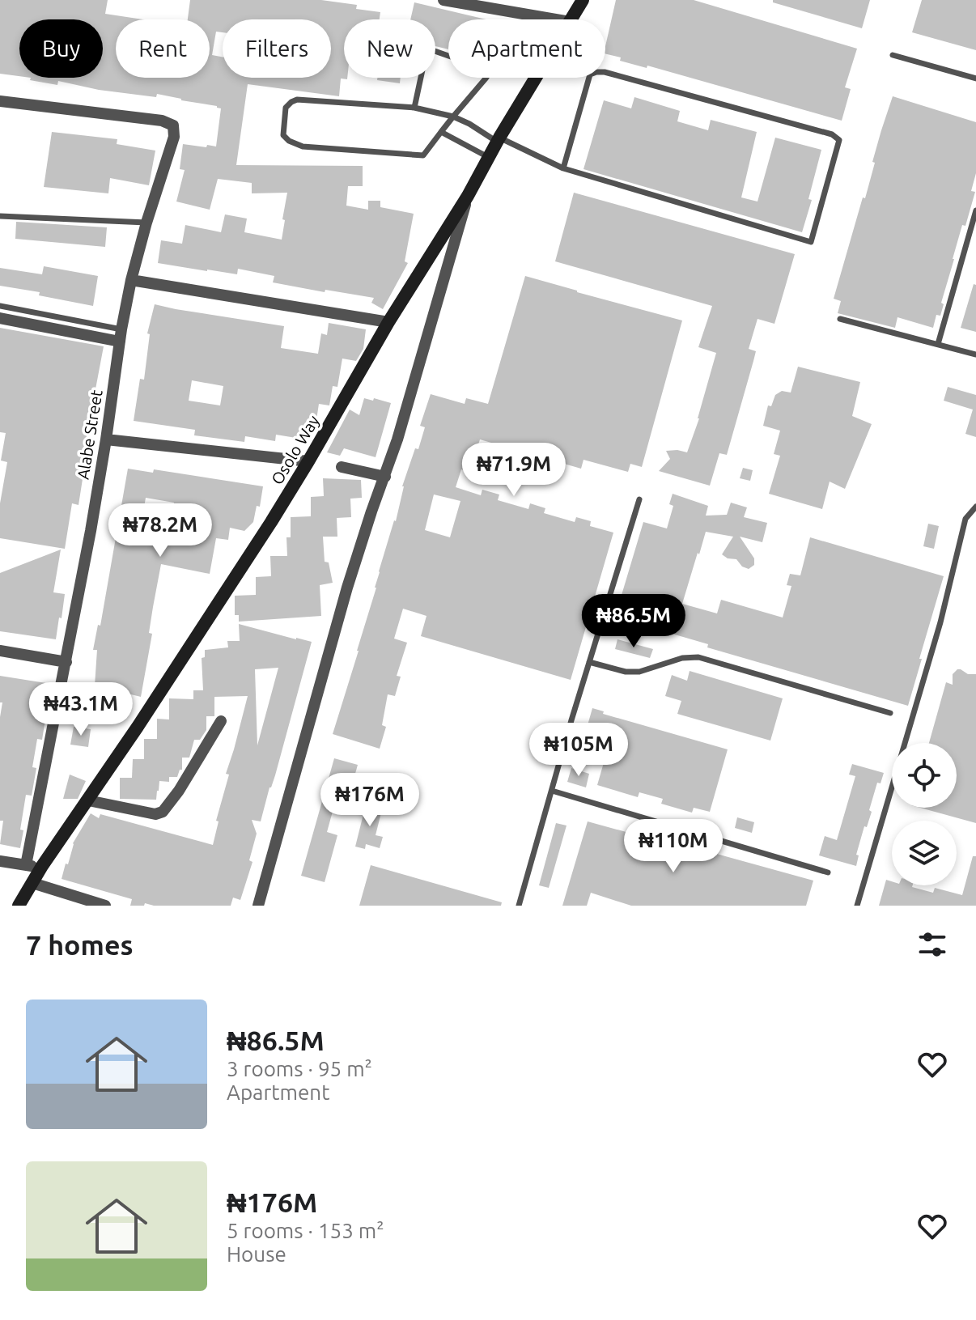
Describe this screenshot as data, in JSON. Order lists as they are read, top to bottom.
{
  "streets": {
    "main road": ["Osolo Way"],
    "street": ["Alabe Street"]
  },
  "page": {
    "chip": [
      "Buy",
      "Rent",
      "Filters",
      "New",
      "Apartment"
    ],
    "price": [
      "₦71.9M",
      "₦78.2M",
      "₦86.5M",
      "₦43.1M",
      "₦105M",
      "₦176M",
      "₦110M"
    ],
    "heading": "7 homes",
    "list": [
      {
        "name": "₦86.5M",
        "note": "3 rooms · 95 m² · Apartment"
      },
      {
        "name": "₦176M",
        "note": "5 rooms · 153 m² · House"
      }
    ]
  }
}
